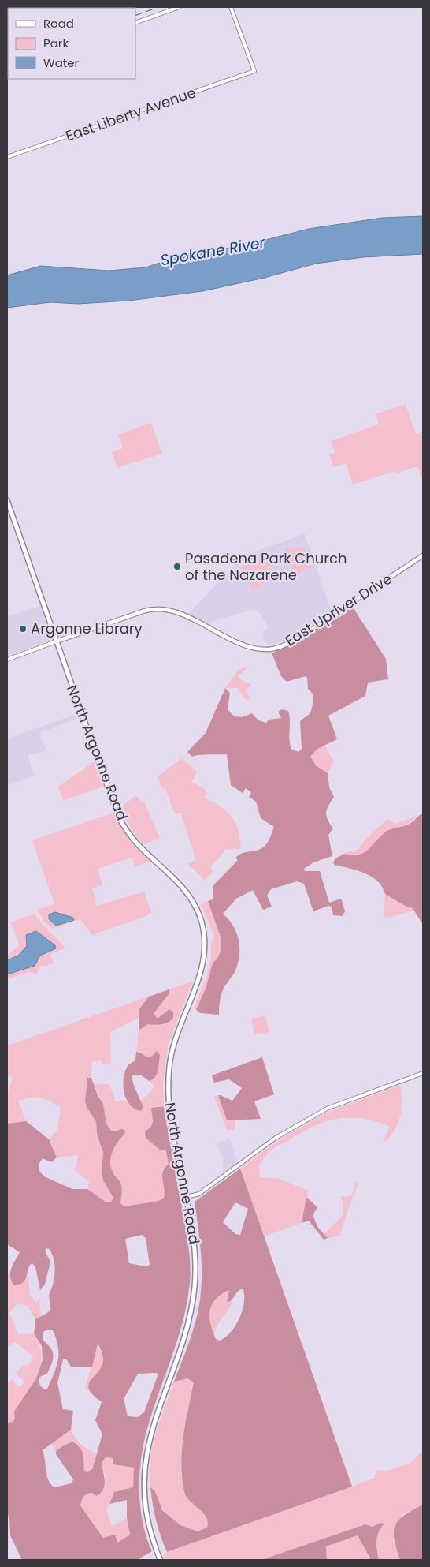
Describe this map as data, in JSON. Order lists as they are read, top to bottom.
{
  "streets": {
    "main road": ["East Upriver Drive", "North Argonne Road"],
    "street": ["East Liberty Avenue"]
  },
  "crossings": [
    ["East Upriver Drive", "North Argonne Road"]
  ],
  "water": ["Spokane River"],
  "places": ["Pasadena Park Church of the Nazarene", "Argonne Library"],
  "legend": ["Road", "Park", "Water"]
}
